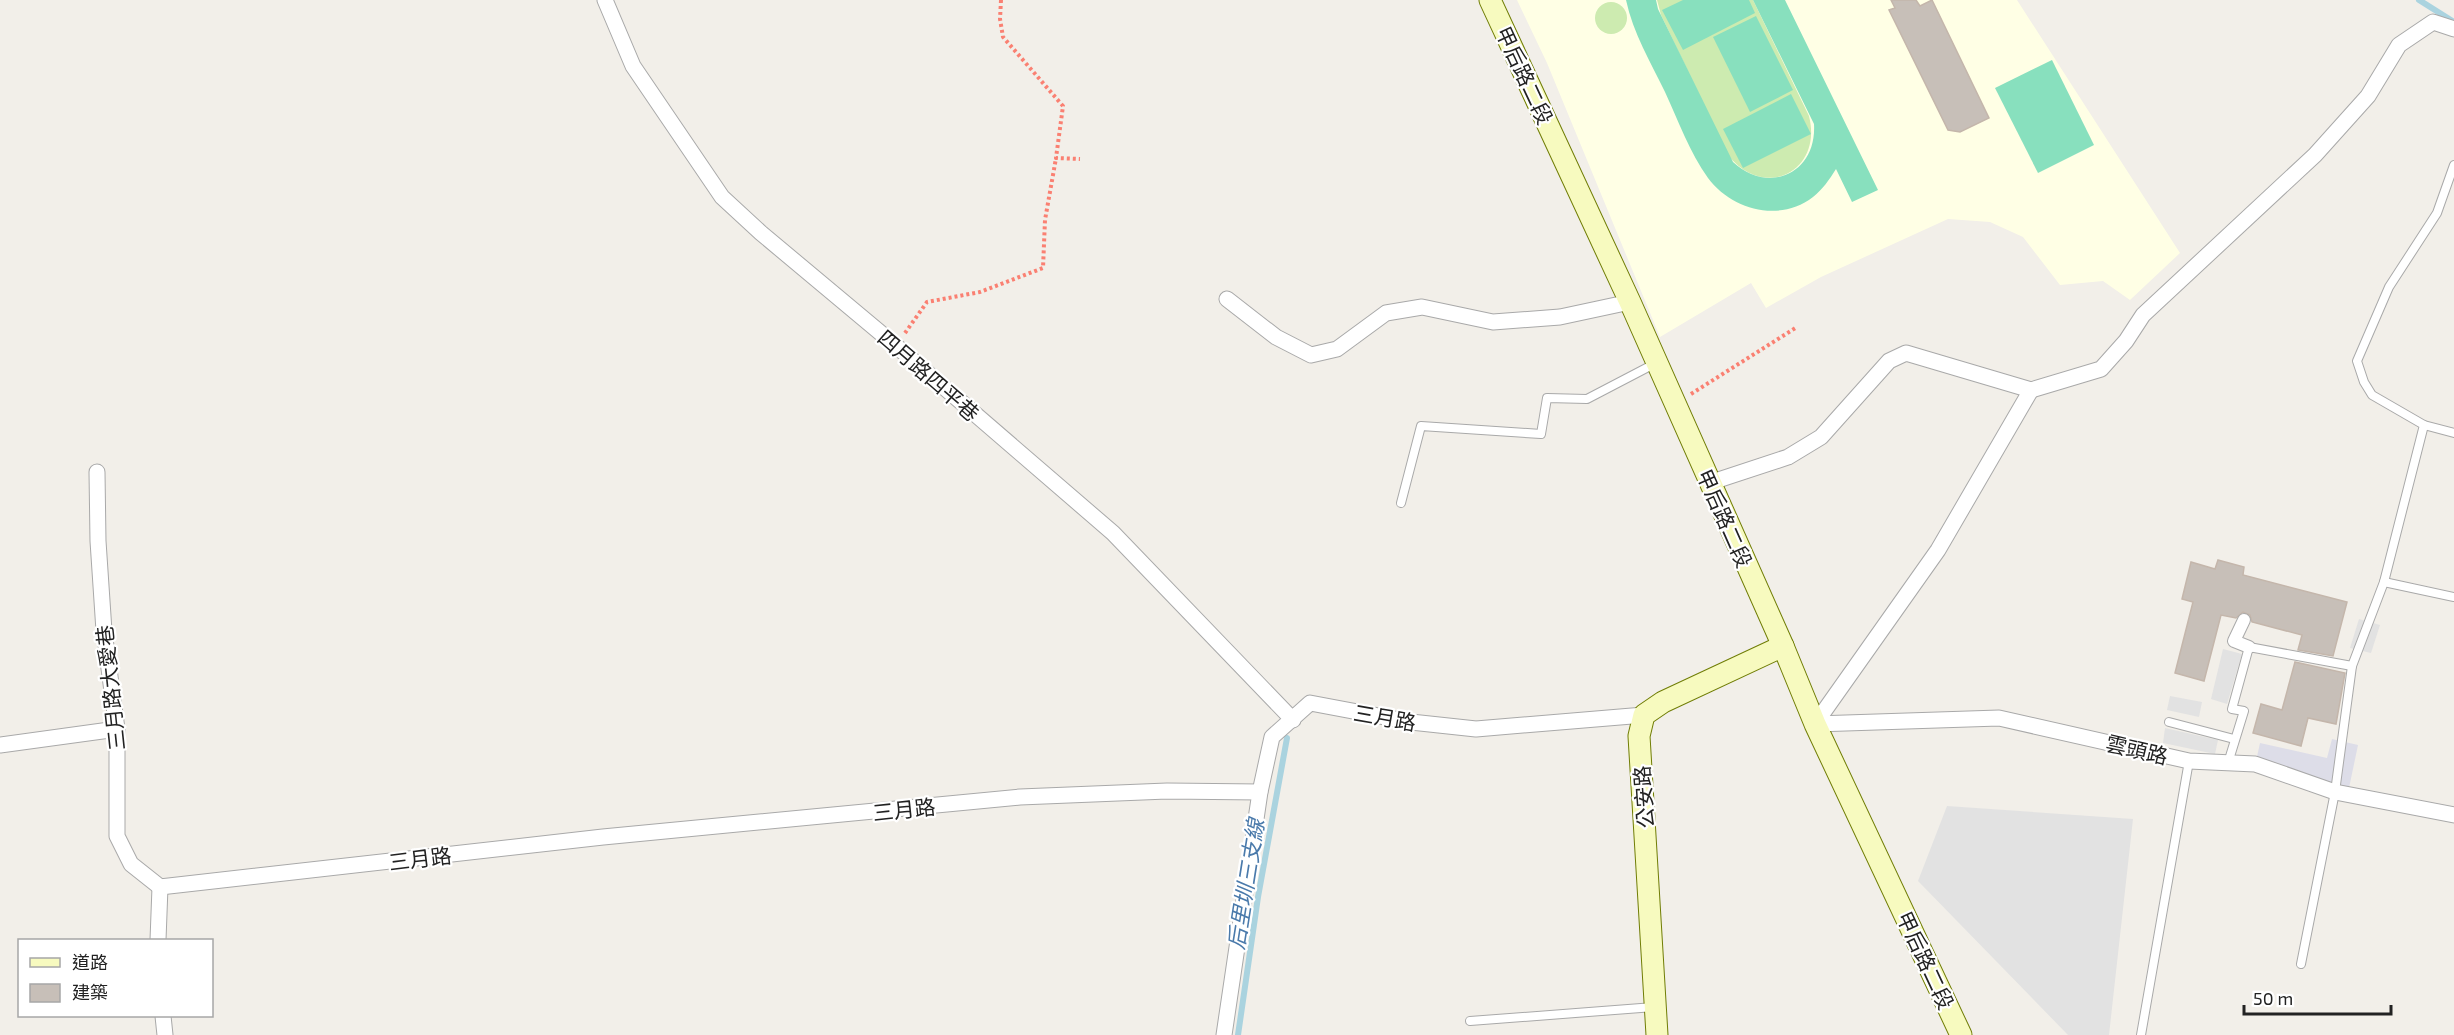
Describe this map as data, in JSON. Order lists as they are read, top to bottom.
{
  "streets": {
    "main road": ["甲后路二段", "公安路"],
    "street": [
      "四月路四平巷",
      "三月路大愛巷",
      "三月路",
      "雲頭路"
    ]
  },
  "crossings": [
    ["甲后路二段", "雲頭路"],
    ["四月路四平巷", "三月路"],
    ["三月路大愛巷", "三月路"],
    ["三月路", "公安路"]
  ],
  "water": ["后里圳三支線"],
  "legend": ["道路", "建築"],
  "scale_bar": "50 m"
}
